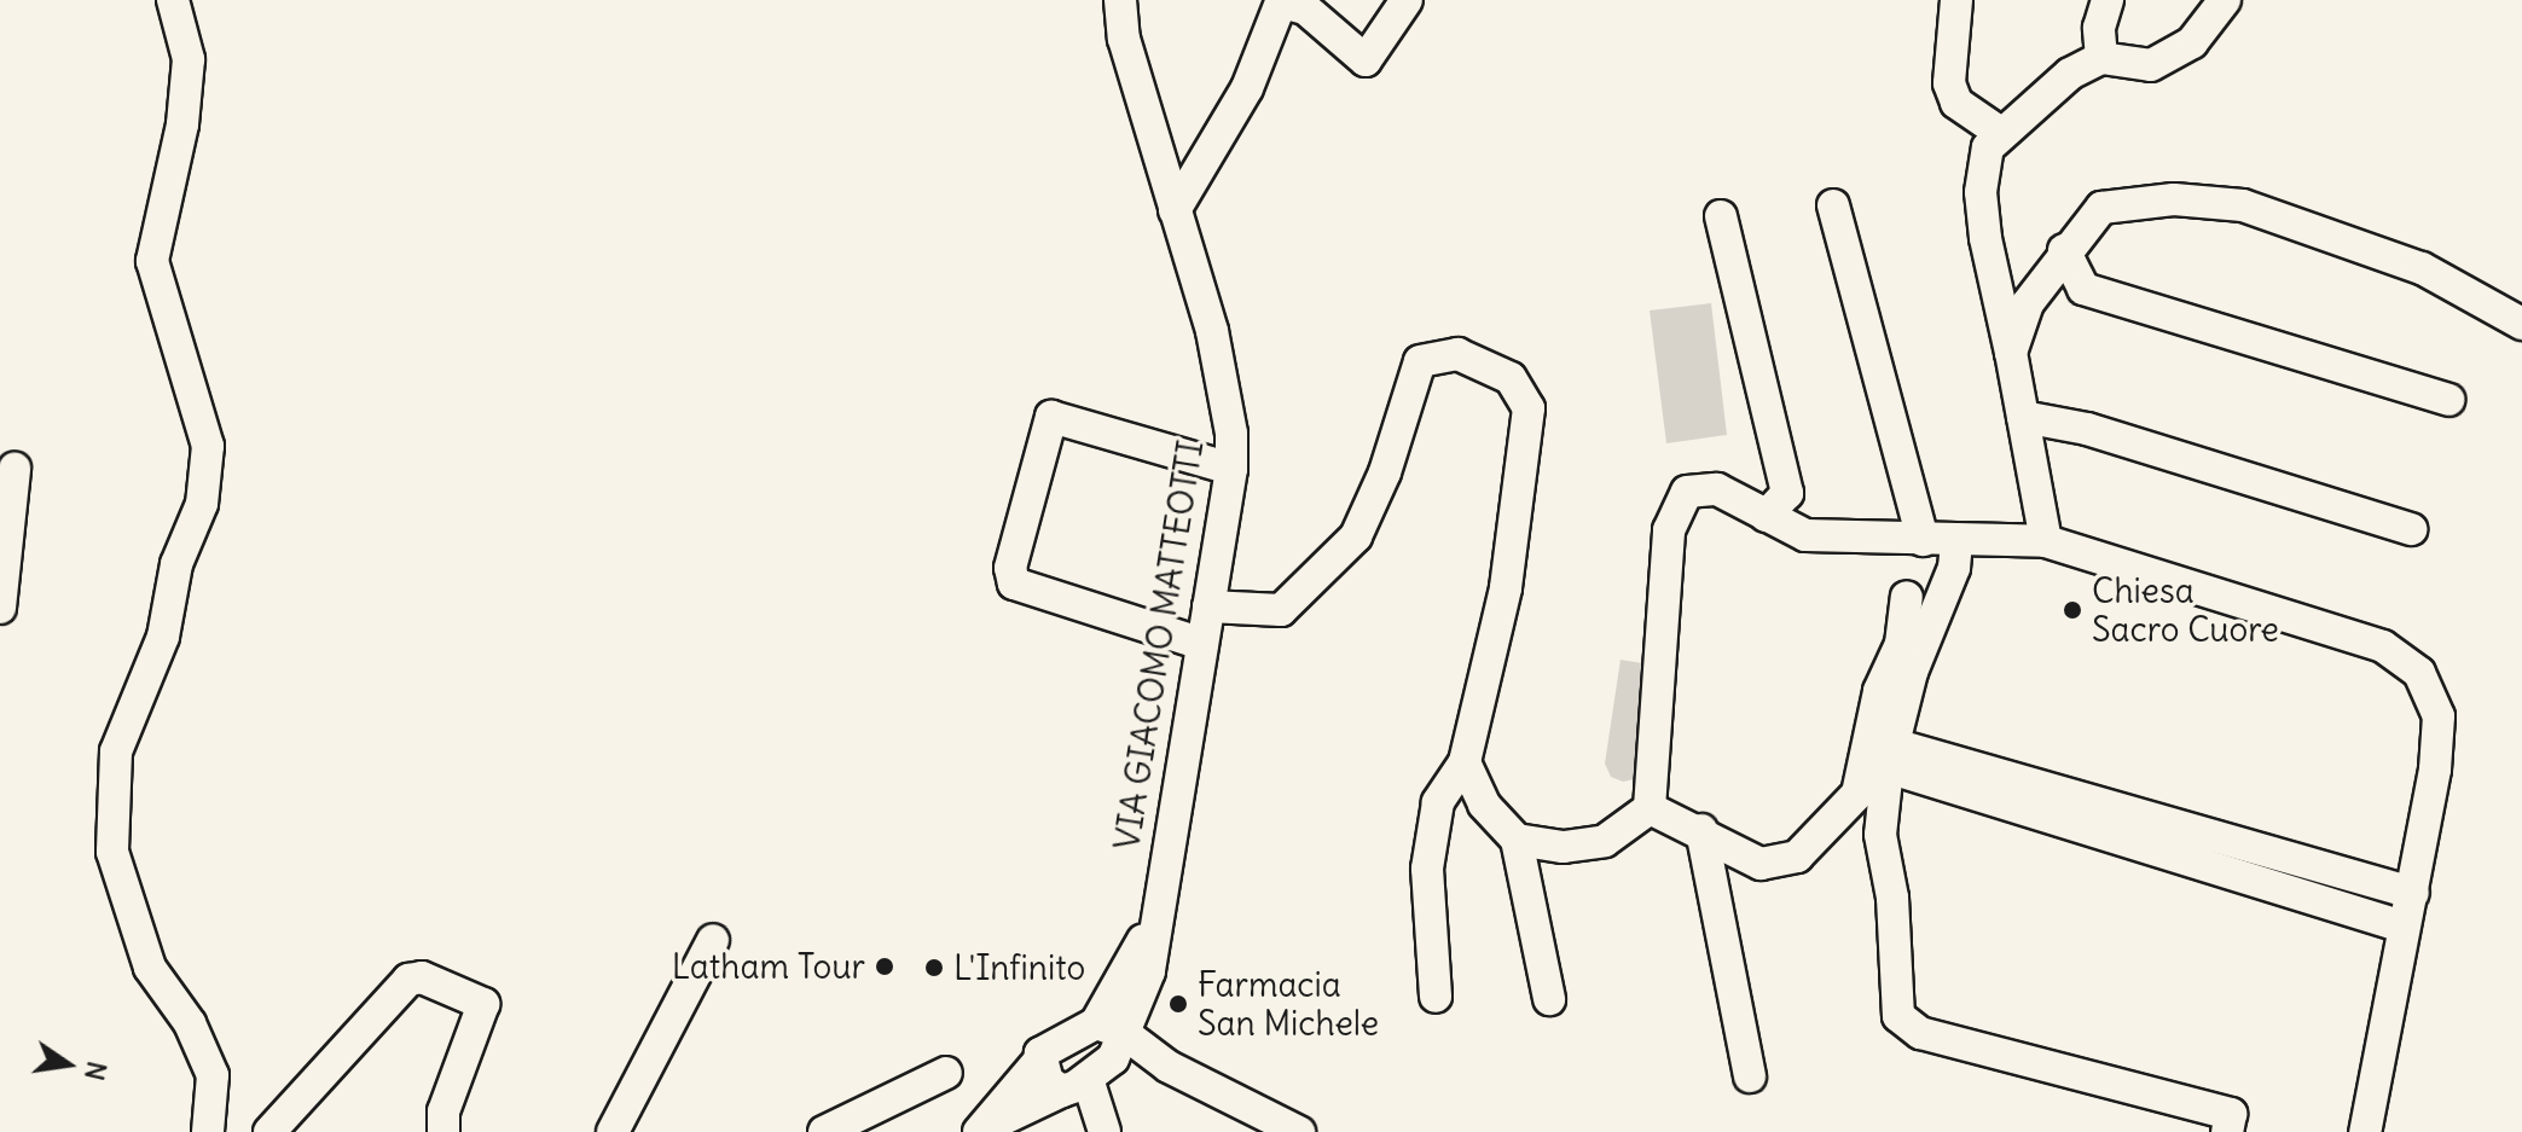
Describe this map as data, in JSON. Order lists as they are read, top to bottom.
{
  "streets": {
    "street": ["VIA GIACOMO MATTEOTTI"]
  },
  "places": [
    "Chiesa Sacro Cuore",
    "Latham Tour",
    "L'Infinito",
    "Farmacia San Michele"
  ],
  "north": "right"
}
